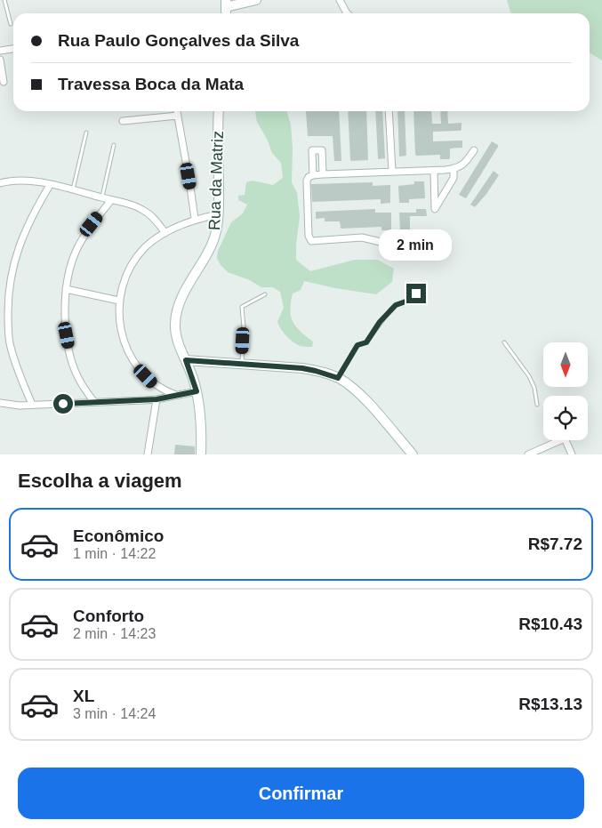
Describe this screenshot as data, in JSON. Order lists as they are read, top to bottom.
{
  "streets": {
    "main road": ["Rua da Matriz"]
  },
  "north": "bottom",
  "page": {
    "banner": ["Rua Paulo Gonçalves da Silva", "Travessa Boca da Mata"],
    "bubble": "2 min",
    "heading": "Escolha a viagem",
    "list": [
      {
        "name": "Econômico",
        "note": "1 min · 14:22",
        "value": "R$7.72"
      },
      {
        "name": "Conforto",
        "note": "2 min · 14:23",
        "value": "R$10.43"
      },
      {
        "name": "XL",
        "note": "3 min · 14:24",
        "value": "R$13.13"
      }
    ],
    "buttons": "Confirmar"
  }
}
